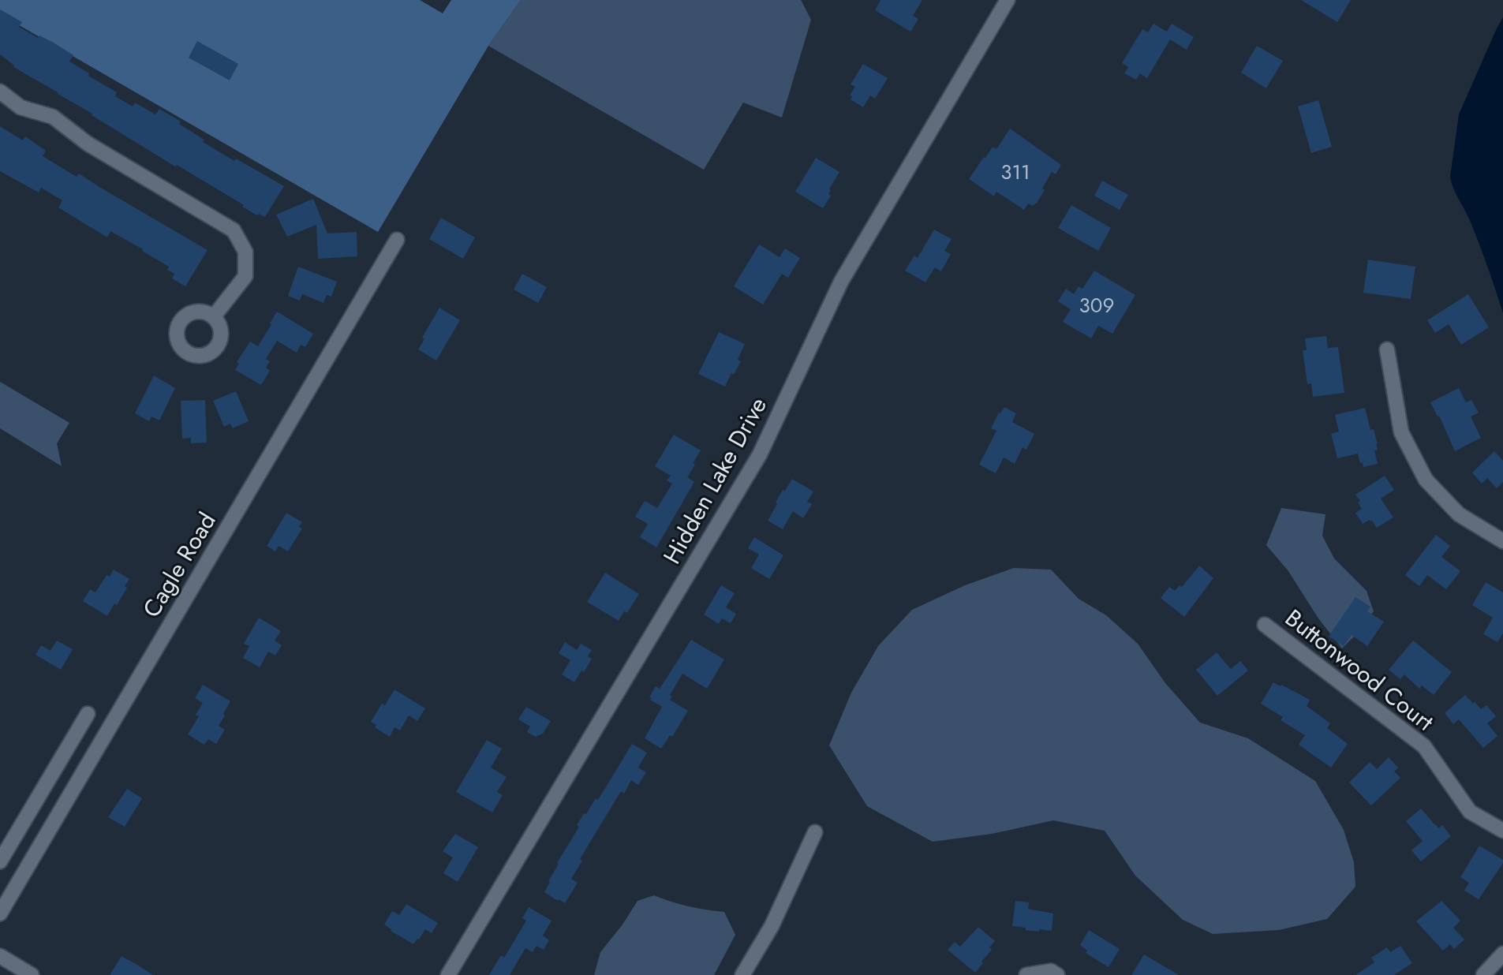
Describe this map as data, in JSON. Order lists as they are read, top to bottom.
{
  "streets": {
    "street": ["Hidden Lake Drive", "Cagle Road", "Buttonwood Court"]
  },
  "house_numbers": ["311", "309"]
}
